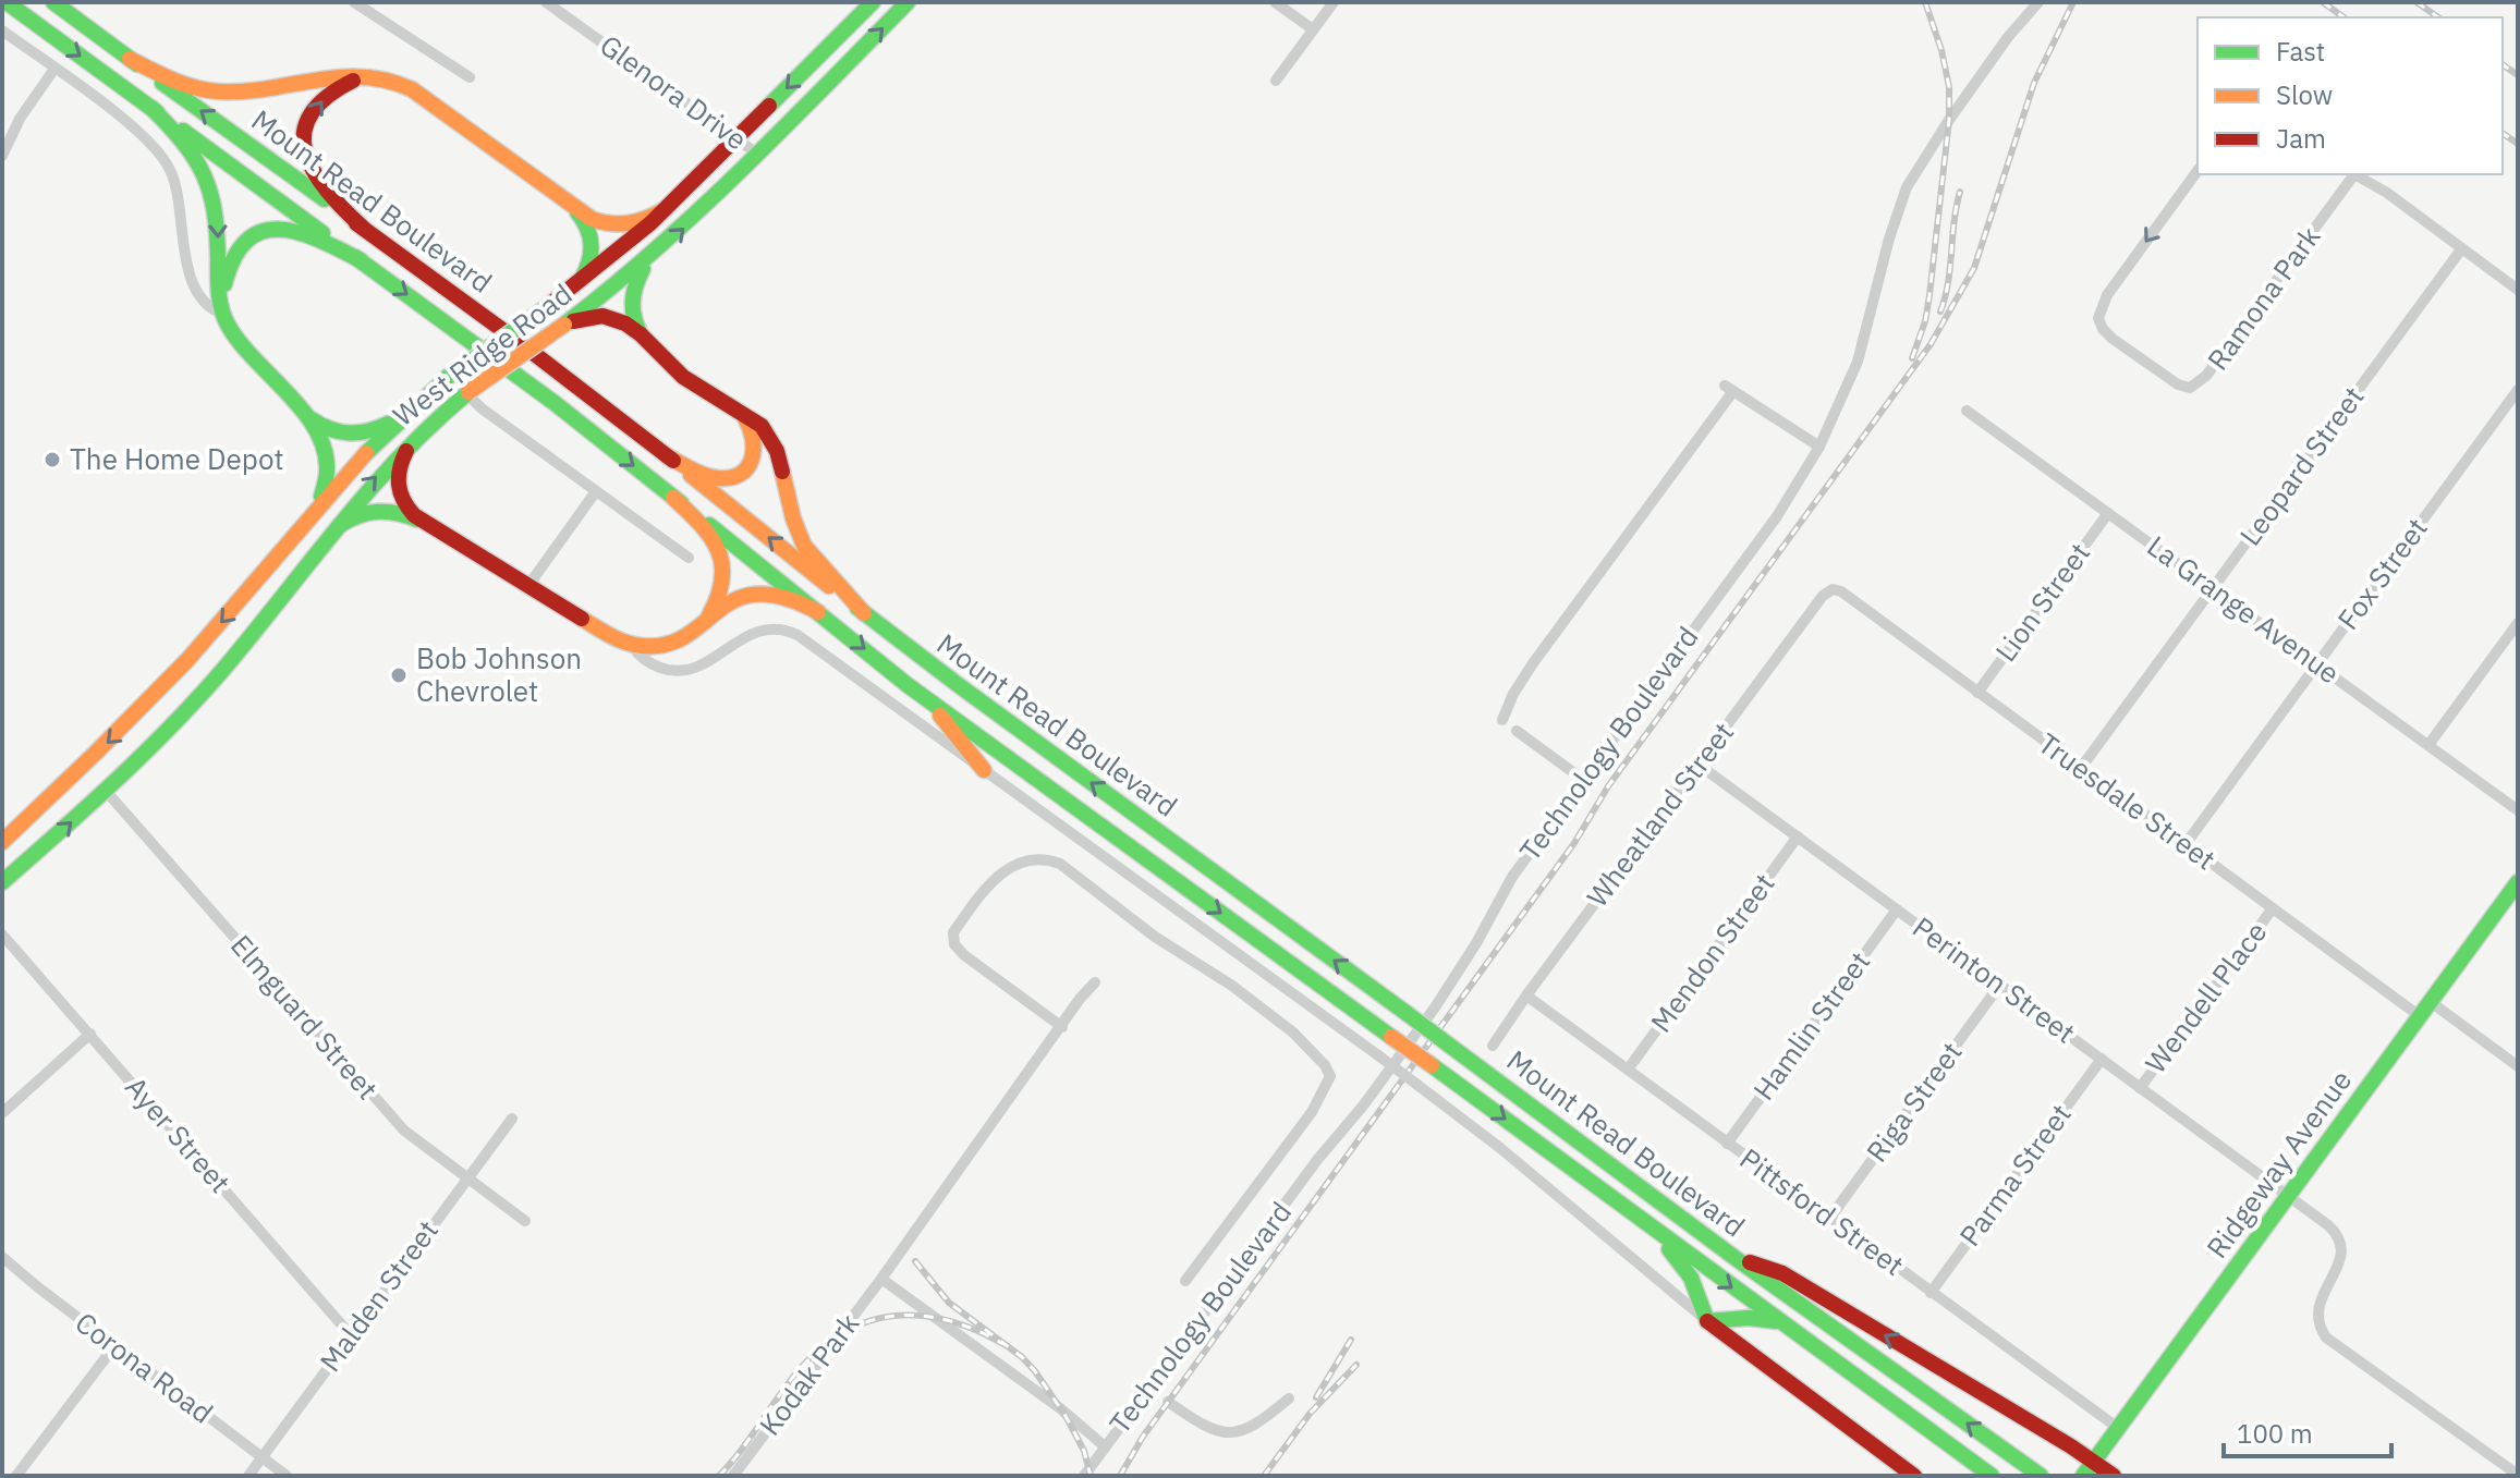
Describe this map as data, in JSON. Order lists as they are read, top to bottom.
{
  "streets": {
    "main road": ["Mount Read Boulevard", "West Ridge Road", "Ridgeway Avenue"],
    "street": [
      "Glenora Drive",
      "Ramona Park",
      "Leopard Street",
      "Fox Street",
      "Lion Street",
      "La Grange Avenue",
      "Technology Boulevard",
      "Truesdale Street",
      "Wheatland Street",
      "Mendon Street",
      "Perinton Street",
      "Wendell Place",
      "Elmguard Street",
      "Hamlin Street",
      "Riga Street",
      "Ayer Street",
      "Parma Street",
      "Pittsford Street",
      "Malden Street",
      "Corona Road",
      "Kodak Park"
    ]
  },
  "crossings": [
    ["Glenora Drive", "West Ridge Road"],
    ["West Ridge Road", "Elmguard Street"],
    ["Leopard Street", "La Grange Avenue"],
    ["Leopard Street", "Truesdale Street"],
    ["Fox Street", "La Grange Avenue"],
    ["Fox Street", "Truesdale Street"],
    ["Lion Street", "La Grange Avenue"],
    ["Lion Street", "Truesdale Street"],
    ["Truesdale Street", "Wheatland Street"],
    ["Truesdale Street", "Wendell Place"],
    ["Truesdale Street", "Ridgeway Avenue"],
    ["Wheatland Street", "Perinton Street"],
    ["Wheatland Street", "Pittsford Street"],
    ["Mendon Street", "Perinton Street"],
    ["Mendon Street", "Pittsford Street"],
    ["Perinton Street", "Wendell Place"],
    ["Perinton Street", "Hamlin Street"],
    ["Perinton Street", "Riga Street"],
    ["Perinton Street", "Ridgeway Avenue"],
    ["Perinton Street", "Parma Street"],
    ["Elmguard Street", "Malden Street"],
    ["Hamlin Street", "Pittsford Street"],
    ["Riga Street", "Pittsford Street"],
    ["Ayer Street", "Malden Street"],
    ["Ridgeway Avenue", "Pittsford Street"],
    ["Parma Street", "Pittsford Street"],
    ["Malden Street", "Corona Road"]
  ],
  "places": ["The Home Depot", "Bob Johnson Chevrolet"],
  "legend": ["Fast", "Slow", "Jam"],
  "scale_bar": "100 m"
}
